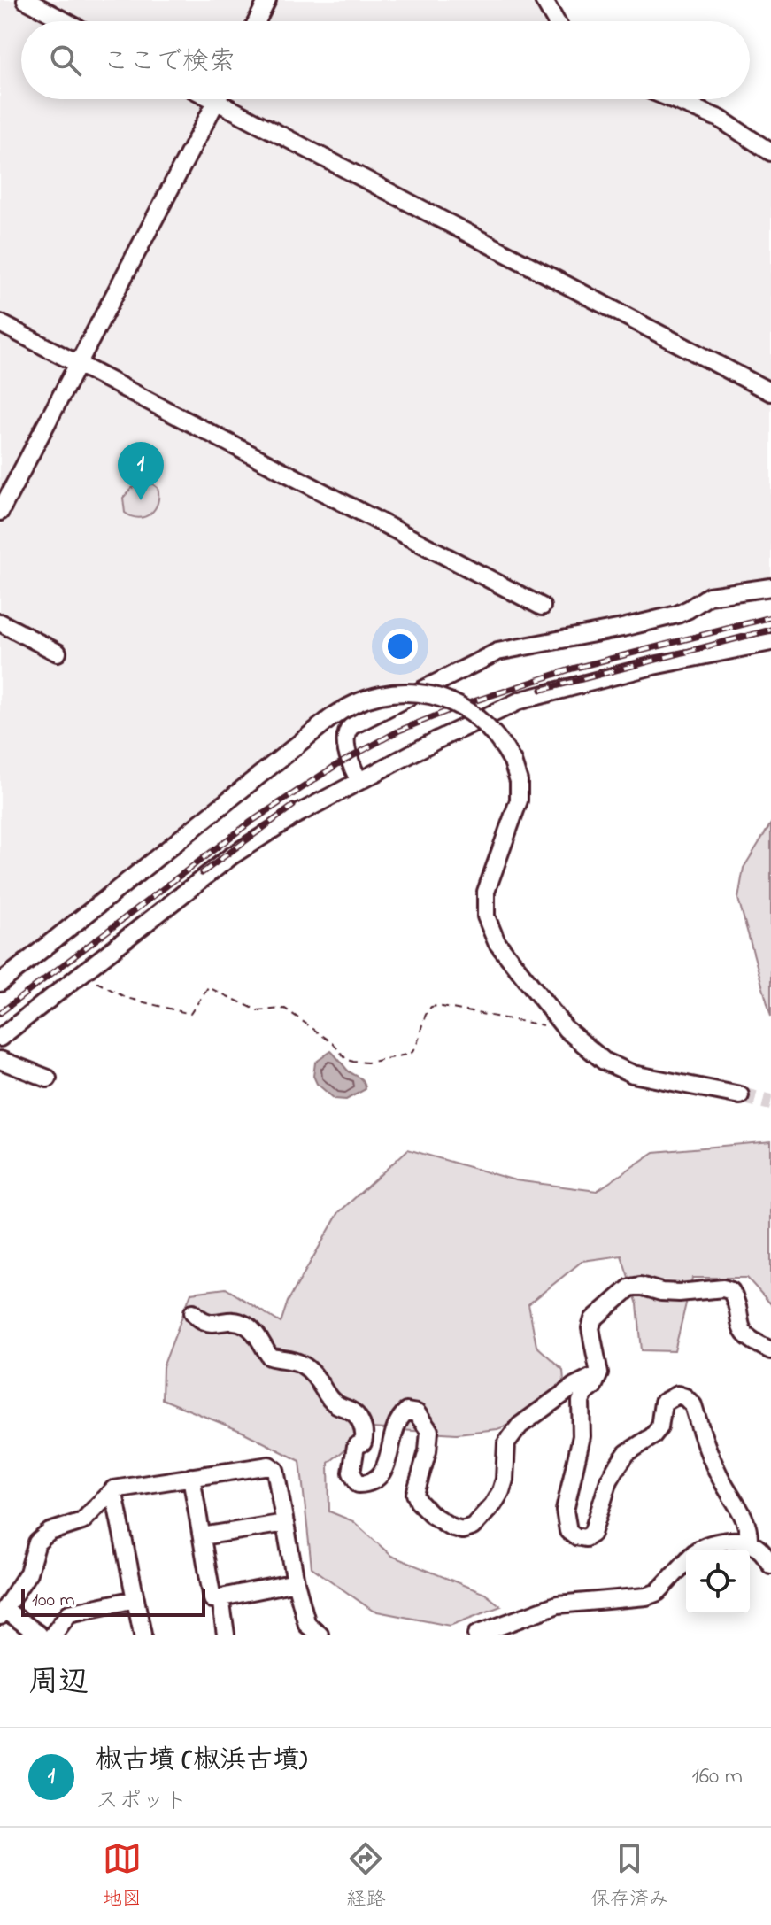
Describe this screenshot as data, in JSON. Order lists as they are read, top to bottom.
{
  "scale_bar": "100 m",
  "page": {
    "search": "ここで検索",
    "pins": "1",
    "scale": "100 m",
    "heading": "周辺",
    "list": [
      {
        "mark": "1",
        "name": "椒古墳 (椒浜古墳)",
        "note": "スポット",
        "value": "160 m"
      }
    ],
    "nav": ["地図", "経路", "保存済み"]
  }
}
